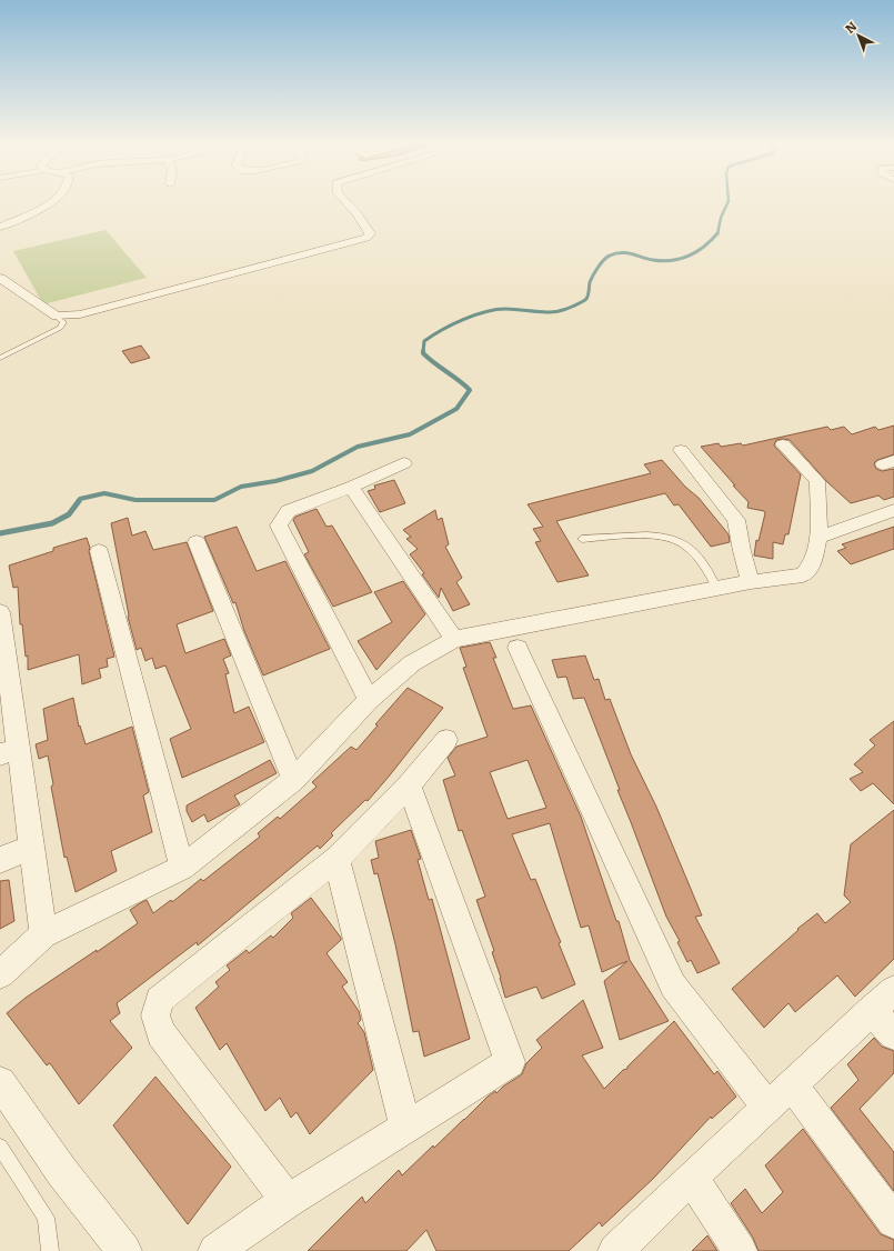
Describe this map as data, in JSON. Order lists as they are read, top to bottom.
{
  "north": "top left"
}
